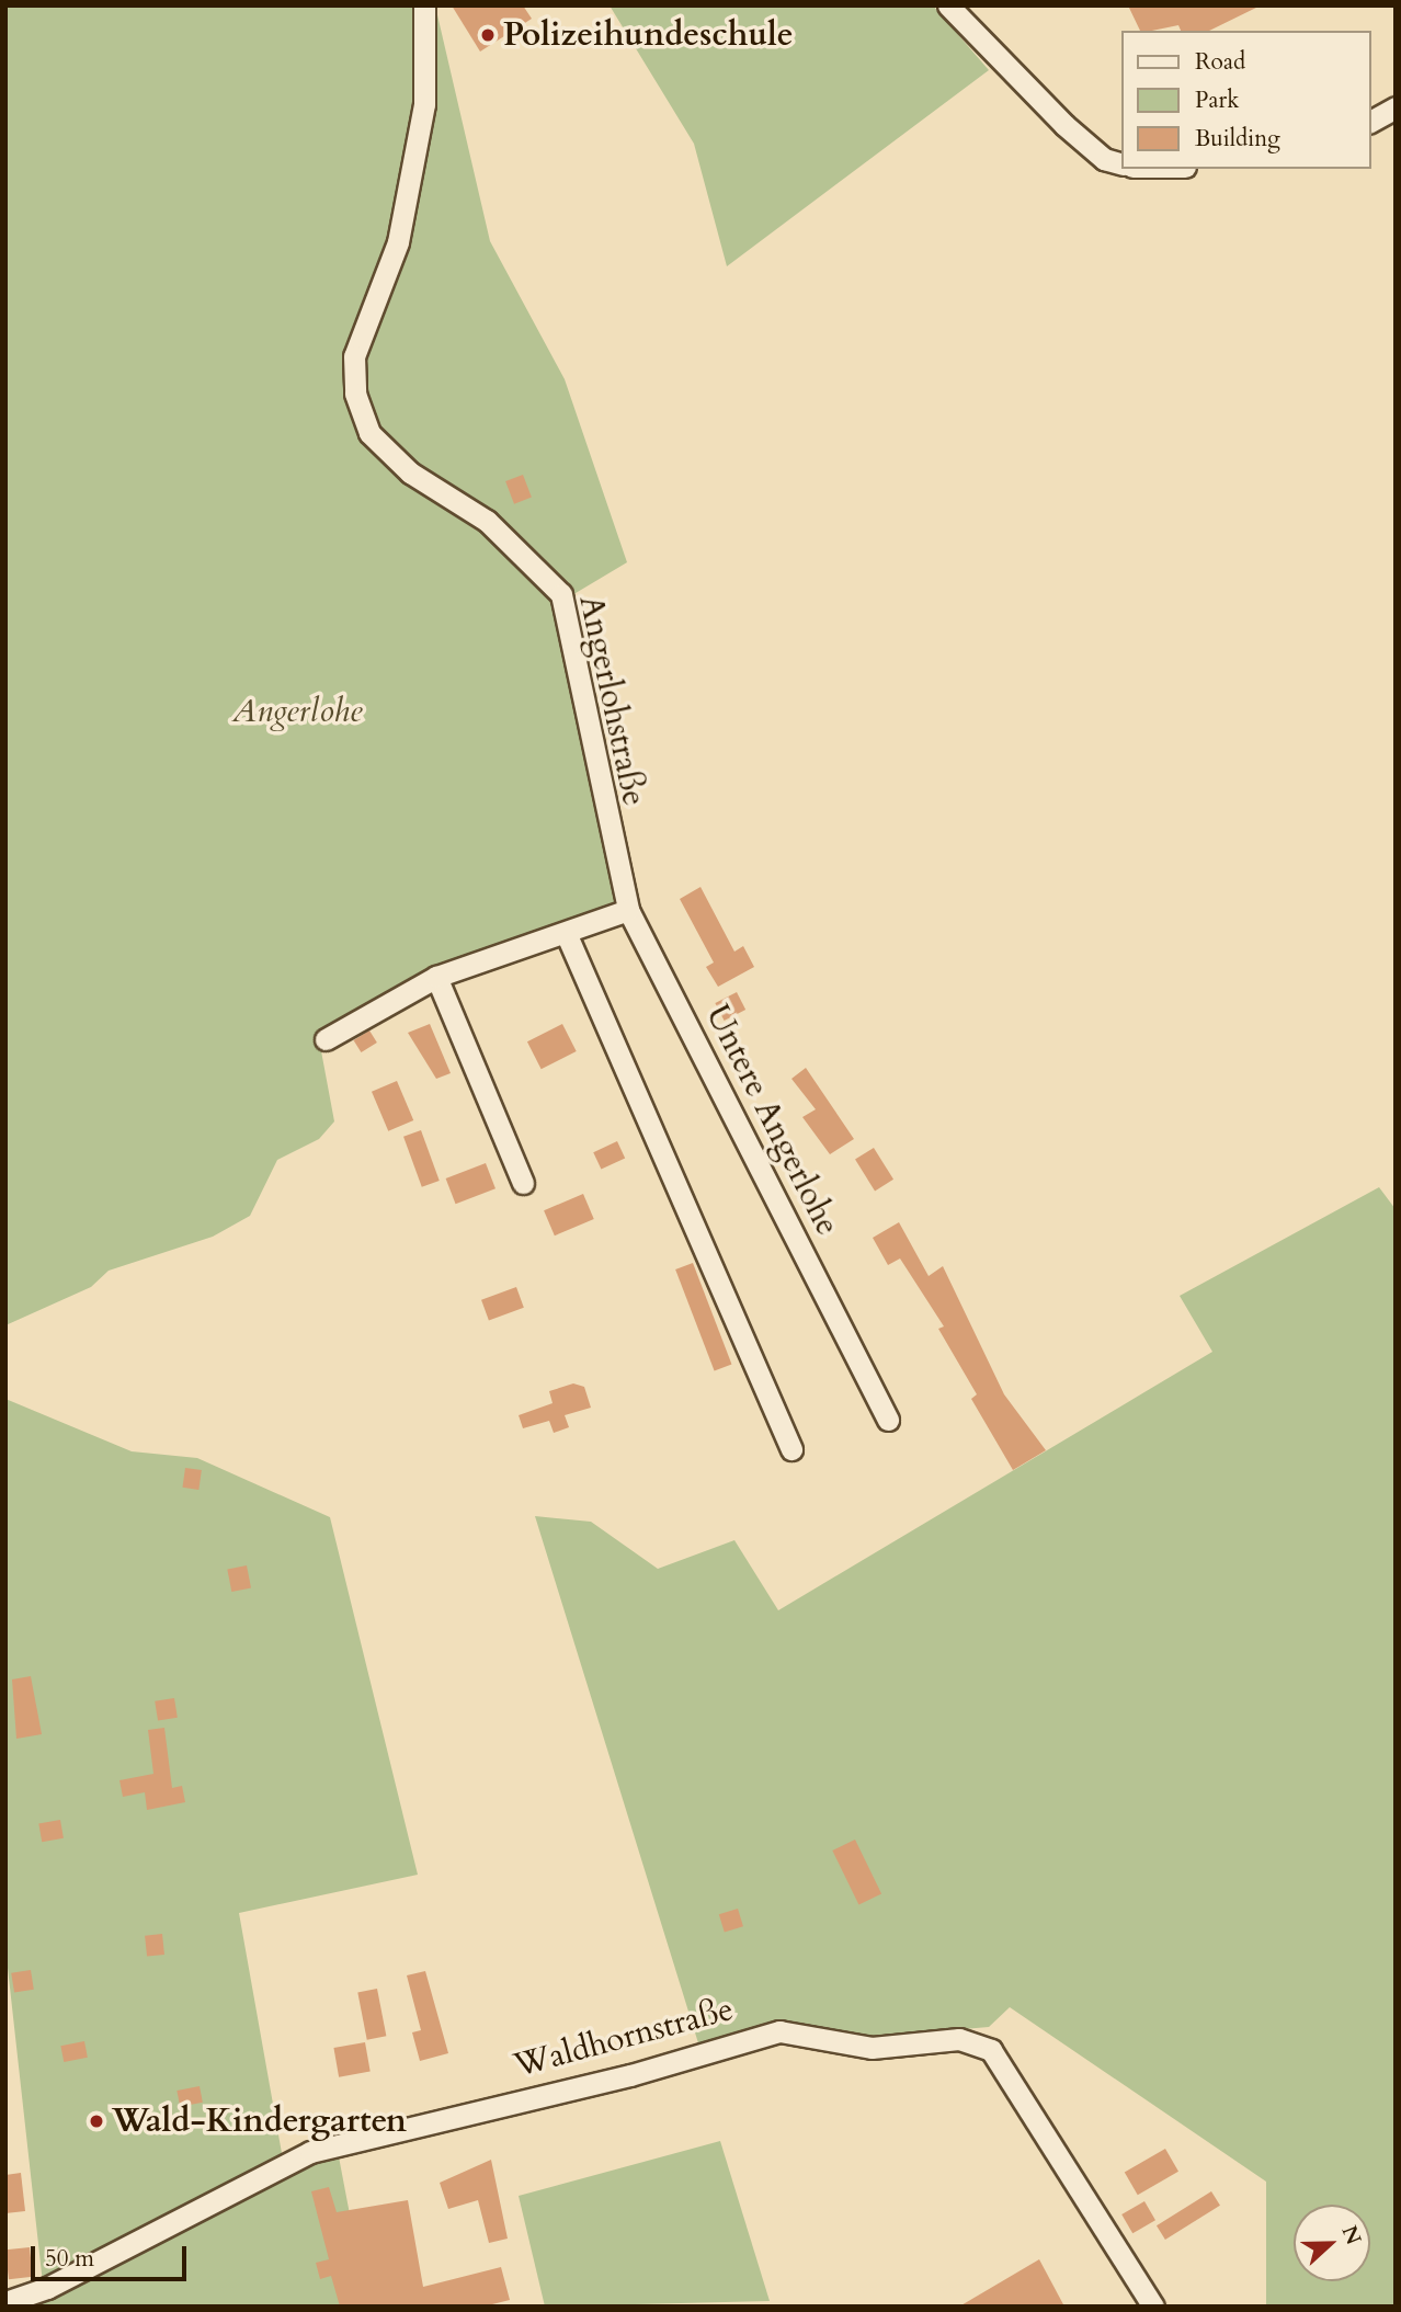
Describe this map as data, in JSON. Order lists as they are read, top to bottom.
{
  "streets": {
    "street": ["Angerlohstraße", "Untere Angerlohe", "Waldhornstraße"]
  },
  "crossings": [
    ["Angerlohstraße", "Untere Angerlohe"]
  ],
  "parks": ["Angerlohe"],
  "places": ["Polizeihundeschule", "Wald-Kindergarten"],
  "legend": ["Road", "Park", "Building"],
  "scale_bar": "50 m",
  "north": "right"
}
